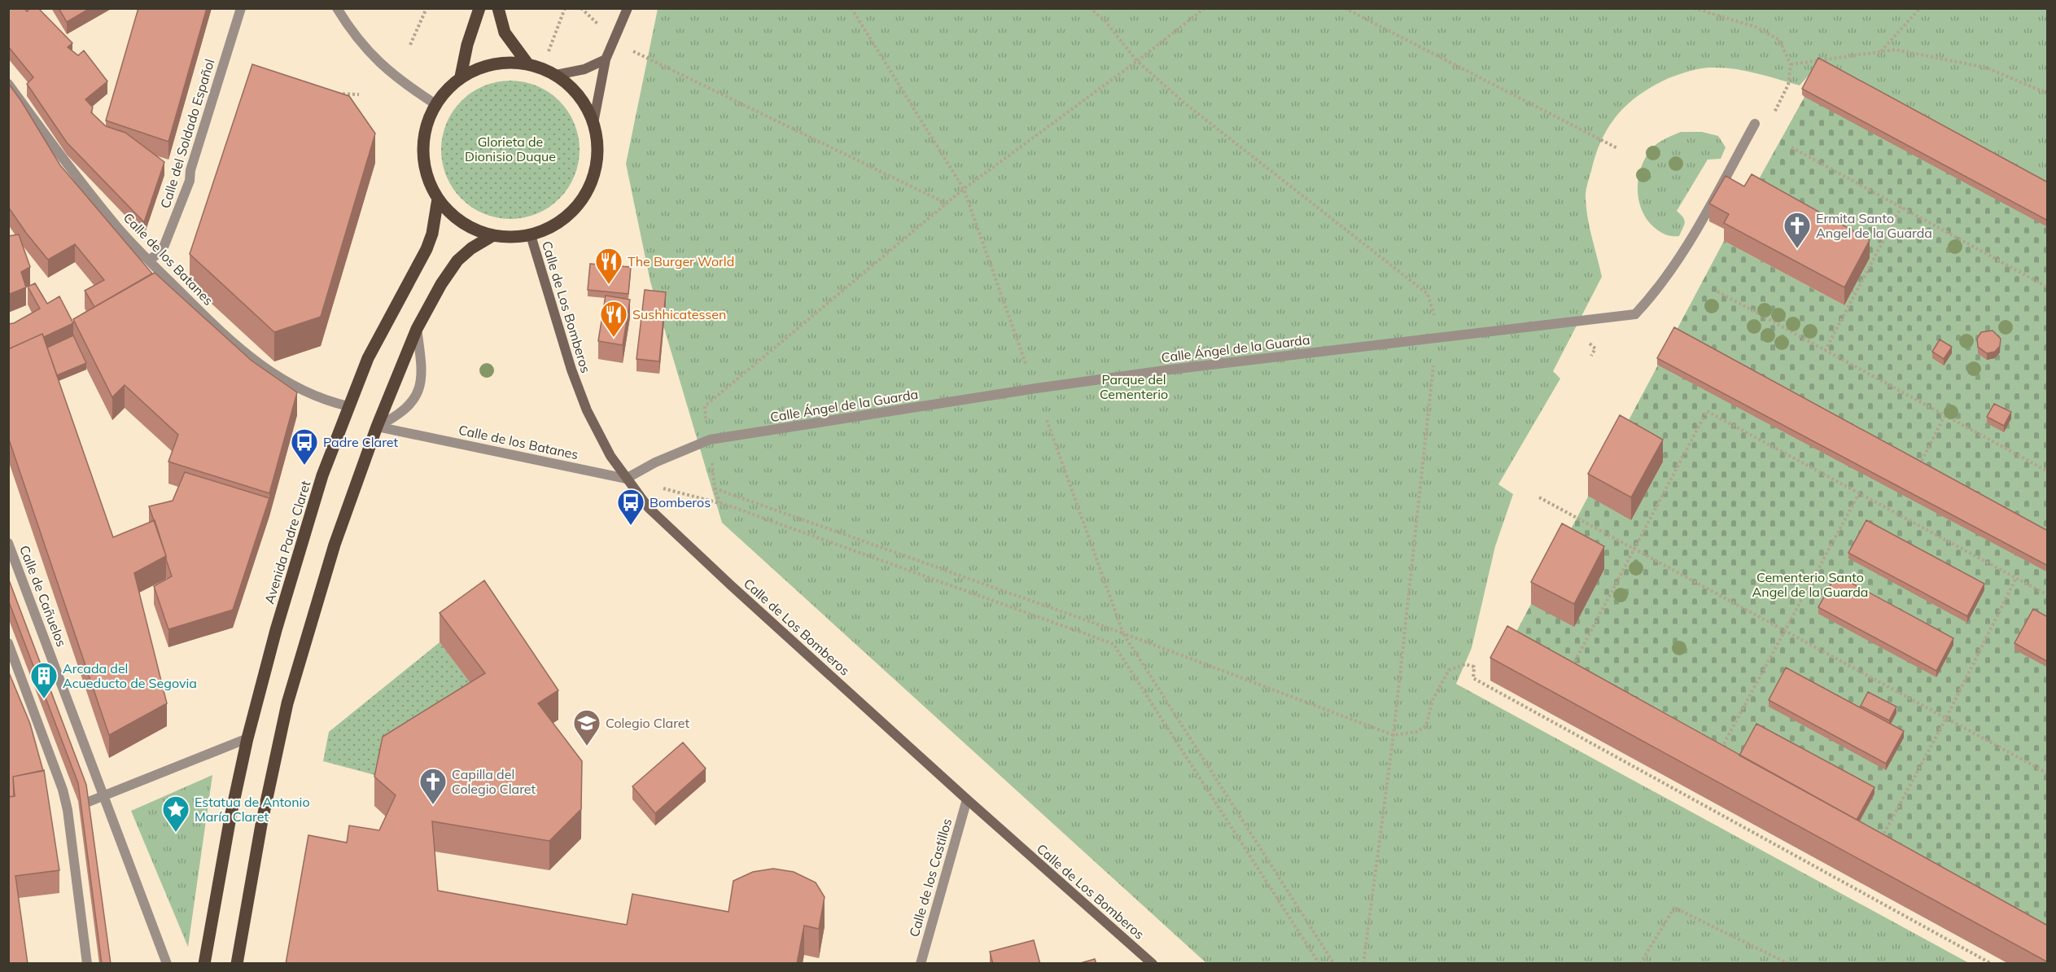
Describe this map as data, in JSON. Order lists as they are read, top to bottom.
{
  "streets": {
    "main road": ["Avenida Padre Claret"],
    "street": [
      "Calle del Soldado Español",
      "Calle de los Batanes",
      "Calle de Los Bomberos",
      "Calle Ángel de la Guarda",
      "Calle de Cañuelos",
      "Calle de los Castillos"
    ]
  },
  "crossings": [
    ["Calle del Soldado Español", "Calle de los Batanes"],
    ["Calle de los Batanes", "Calle de Los Bomberos"],
    ["Calle de los Batanes", "Calle Ángel de la Guarda"],
    ["Calle de los Batanes", "Avenida Padre Claret"],
    ["Calle de Los Bomberos", "Calle Ángel de la Guarda"],
    ["Calle de Los Bomberos", "Avenida Padre Claret"],
    ["Calle de Los Bomberos", "Calle de los Castillos"]
  ],
  "parks": ["Glorieta de Dionisio Duque", "Parque del Cementerio", "Cementerio Santo Angel de la Guarda"],
  "places": {
    "church": ["Ermita Santo Angel de la Guarda", "Capilla del Colegio Claret"],
    "restaurant": ["The Burger World", "Sushhicatessen"],
    "bus stop": ["Padre Claret", "Bomberos"],
    "building": ["Arcada del Acueducto de Segovia"],
    "school or university": ["Colegio Claret"],
    "place": ["Estatua de Antonio María Claret"]
  }
}
